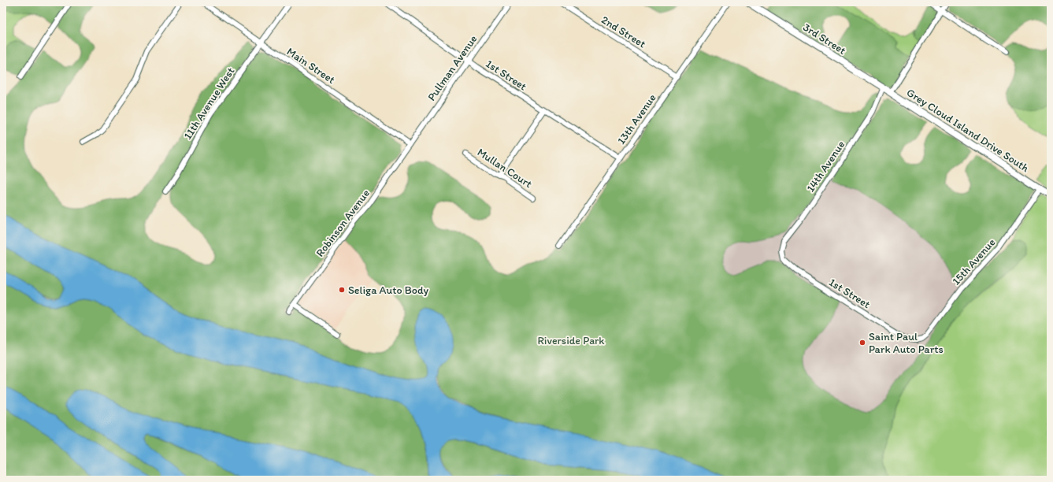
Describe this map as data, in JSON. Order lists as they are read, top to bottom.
{
  "streets": {
    "street": [
      "2nd Street",
      "3rd Street",
      "Main Street",
      "Pullman Avenue",
      "1st Street",
      "11th Avenue West",
      "13th Avenue",
      "Grey Cloud Island Drive South",
      "14th Avenue",
      "Mullan Court",
      "Robinson Avenue",
      "15th Avenue"
    ]
  },
  "crossings": [
    ["2nd Street", "13th Avenue"],
    ["3rd Street", "Grey Cloud Island Drive South"],
    ["3rd Street", "14th Avenue"],
    ["Main Street", "Pullman Avenue"],
    ["Main Street", "11th Avenue West"],
    ["Main Street", "Robinson Avenue"],
    ["Pullman Avenue", "1st Street"],
    ["Pullman Avenue", "Robinson Avenue"],
    ["1st Street", "13th Avenue"],
    ["1st Street", "14th Avenue"],
    ["1st Street", "15th Avenue"],
    ["Grey Cloud Island Drive South", "15th Avenue"]
  ],
  "parks": ["Riverside Park"],
  "places": ["Seliga Auto Body", "Saint Paul Park Auto Parts"]
}
